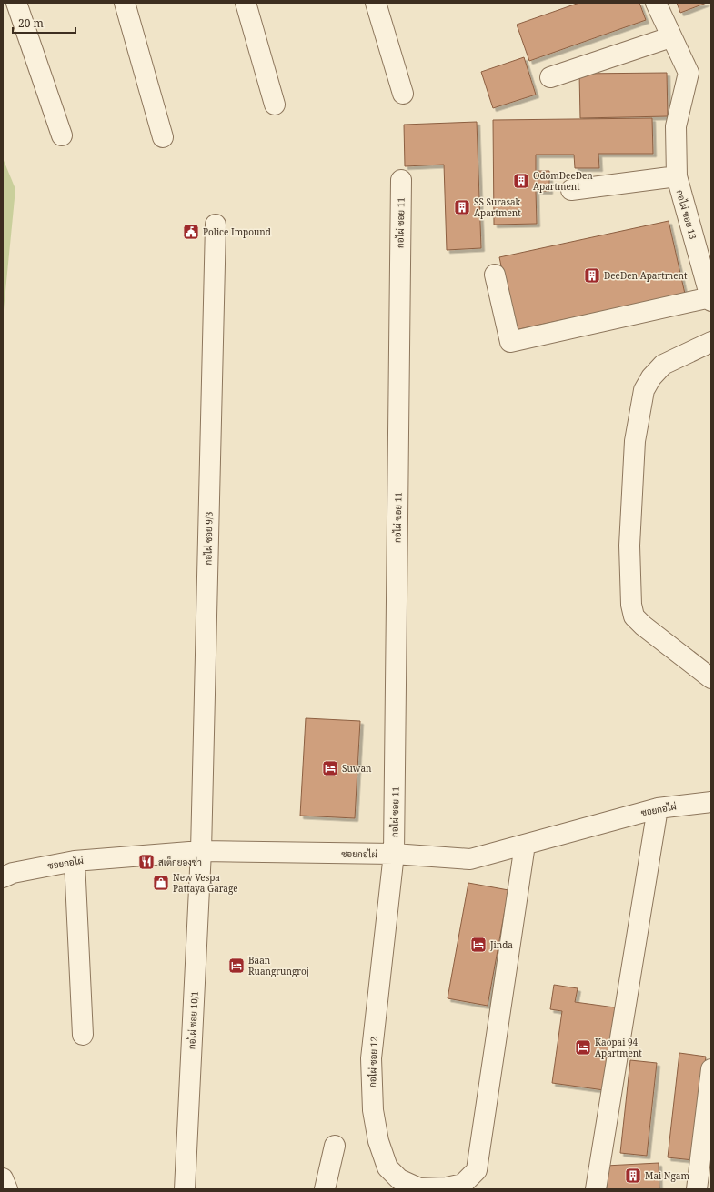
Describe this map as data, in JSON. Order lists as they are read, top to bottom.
{
  "streets": {
    "street": [
      "กอไผ่ ซอย 13",
      "กอไผ่ ซอย 11",
      "กอไผ่ ซอย 9/3",
      "ซอยกอไผ่",
      "กอไผ่ ซอย 10/1",
      "กอไผ่ ซอย 12"
    ]
  },
  "crossings": [
    ["กอไผ่ ซอย 11", "ซอยกอไผ่"],
    ["กอไผ่ ซอย 11", "กอไผ่ ซอย 12"],
    ["กอไผ่ ซอย 9/3", "ซอยกอไผ่"],
    ["กอไผ่ ซอย 9/3", "กอไผ่ ซอย 10/1"],
    ["ซอยกอไผ่", "กอไผ่ ซอย 10/1"],
    ["ซอยกอไผ่", "กอไผ่ ซอย 12"]
  ],
  "places": {
    "building": [
      "OdomDeeDen Apartment",
      "SS Surasak Apartment",
      "DeeDen Apartment",
      "Mai Ngam"
    ],
    "public building": ["Police Impound"],
    "hotel": [
      "Suwan",
      "Jinda",
      "Baan Ruangrungroj",
      "Kaopai 94 Apartment"
    ],
    "restaurant": ["สเต็กยองซ่า"],
    "shop": ["New Vespa Pattaya Garage"]
  },
  "scale_bar": "20 m"
}
